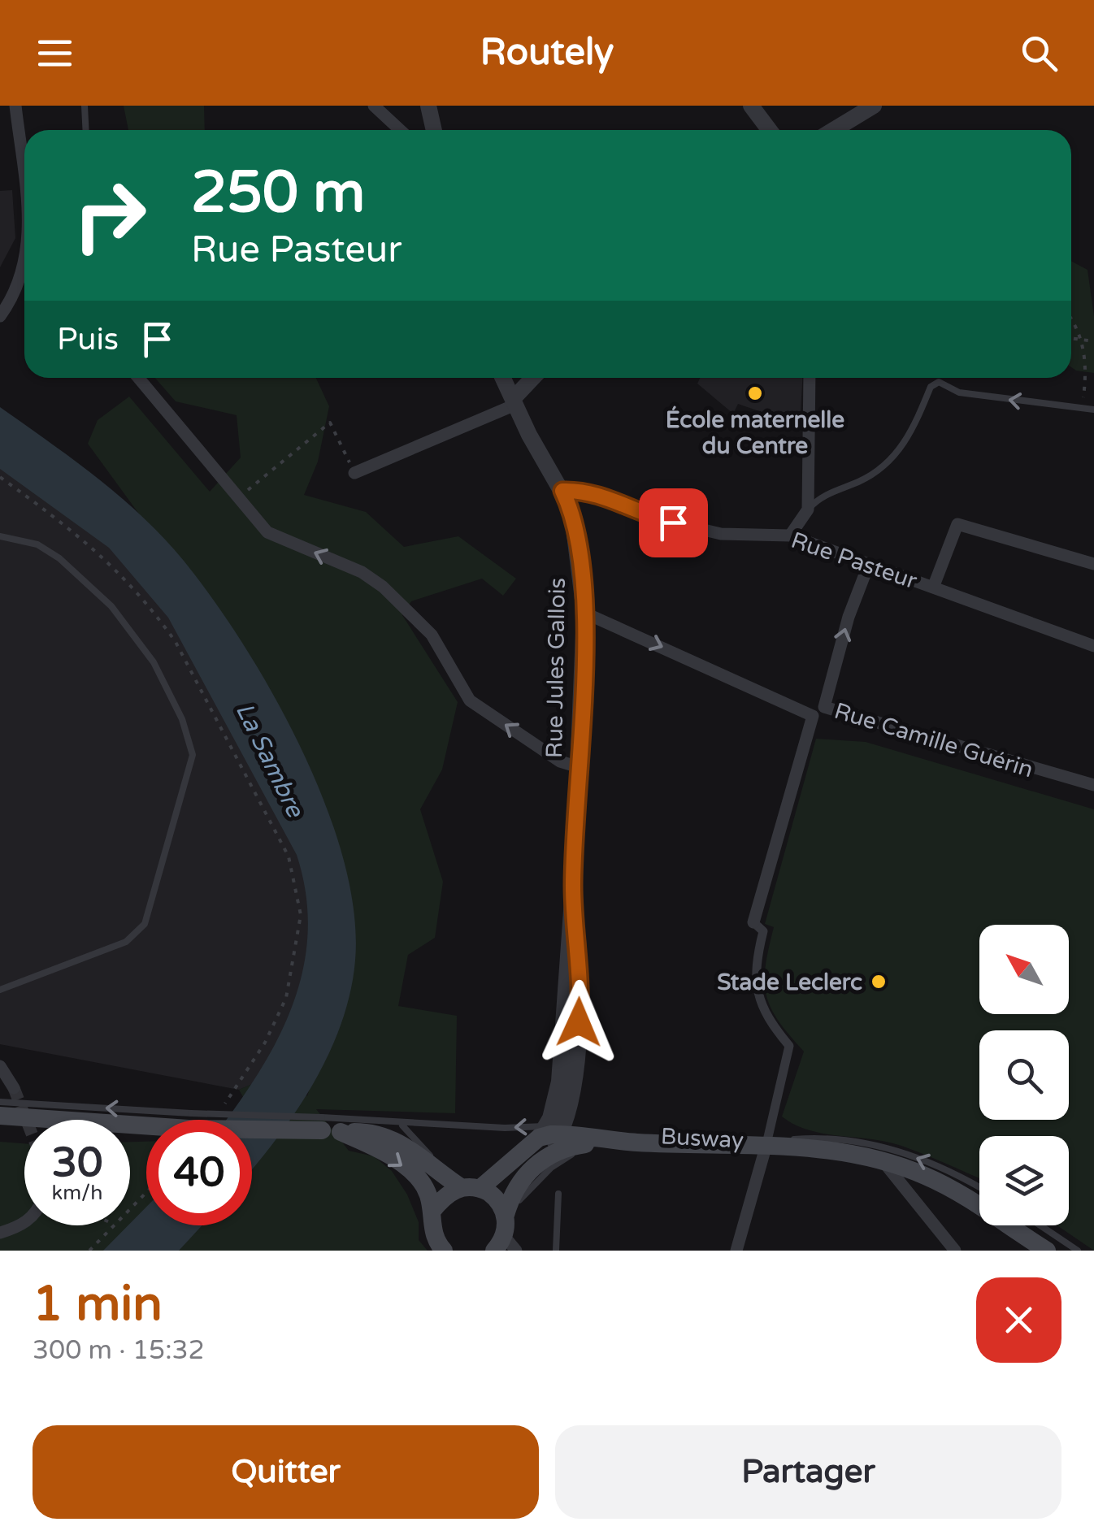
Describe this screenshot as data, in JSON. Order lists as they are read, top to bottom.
{
  "streets": {
    "main road": ["Rue Jules Gallois"],
    "street": ["Rue Pasteur", "Rue Camille Guérin"],
    "lane": ["Busway"]
  },
  "crossings": [
    ["Rue Pasteur", "Rue Jules Gallois"],
    ["Rue Pasteur", "Rue Camille Guérin"],
    ["Rue Jules Gallois", "Busway"]
  ],
  "one_way": ["Busway"],
  "water": ["La Sambre"],
  "places": ["École maternelle du Centre", "Stade Leclerc"],
  "north": "top left",
  "page": {
    "header": "Routely",
    "turn": ["250 m", "Rue Pasteur"],
    "then": "Puis",
    "speed": "30 km/h",
    "limit": "40",
    "heading": ["1 min", "300 m · 15:32"],
    "buttons": ["Quitter", "Partager"]
  }
}
